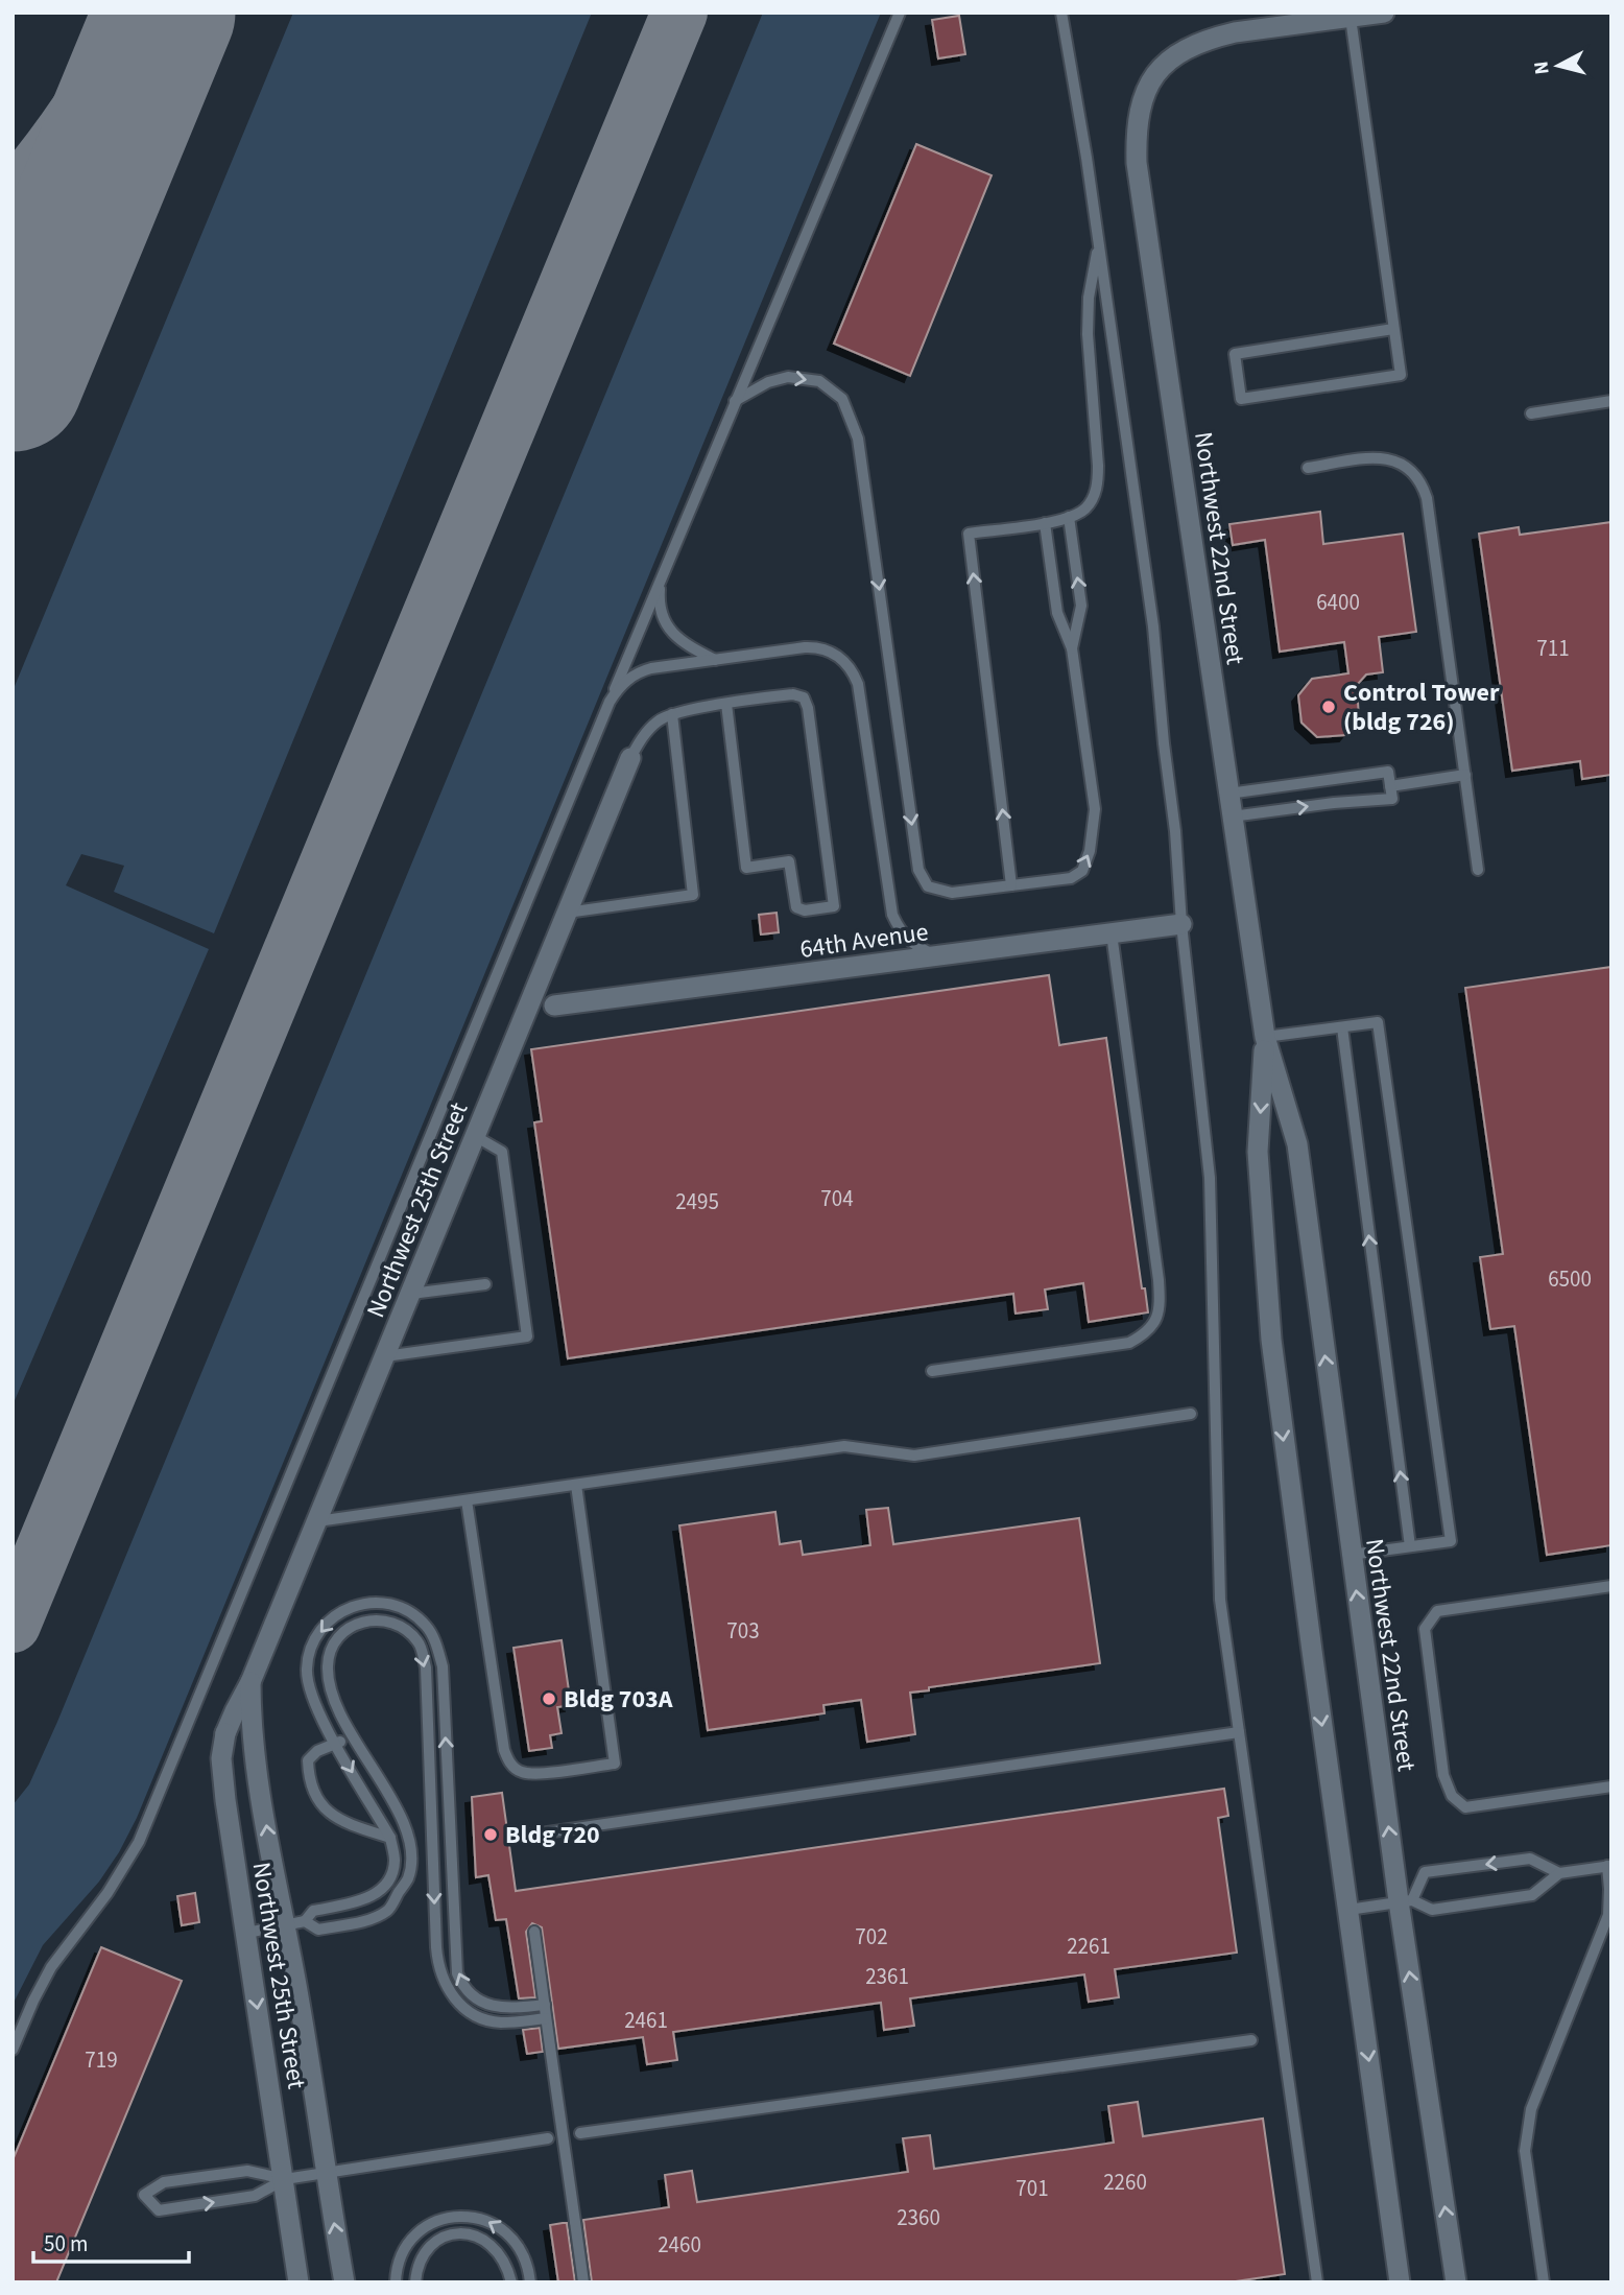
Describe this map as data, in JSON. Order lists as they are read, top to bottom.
{
  "streets": {
    "street": ["Northwest 22nd Street", "64th Avenue", "Northwest 25th Street"]
  },
  "places": ["Control Tower (bldg 726)", "Bldg 703A", "Bldg 720"],
  "house_numbers": [
    "6400",
    "711",
    "704",
    "2495",
    "6500",
    "703",
    "702",
    "2261",
    "2361",
    "2461",
    "719",
    "2260",
    "701",
    "2360",
    "2460"
  ],
  "scale_bar": "50 m",
  "north": "left"
}
